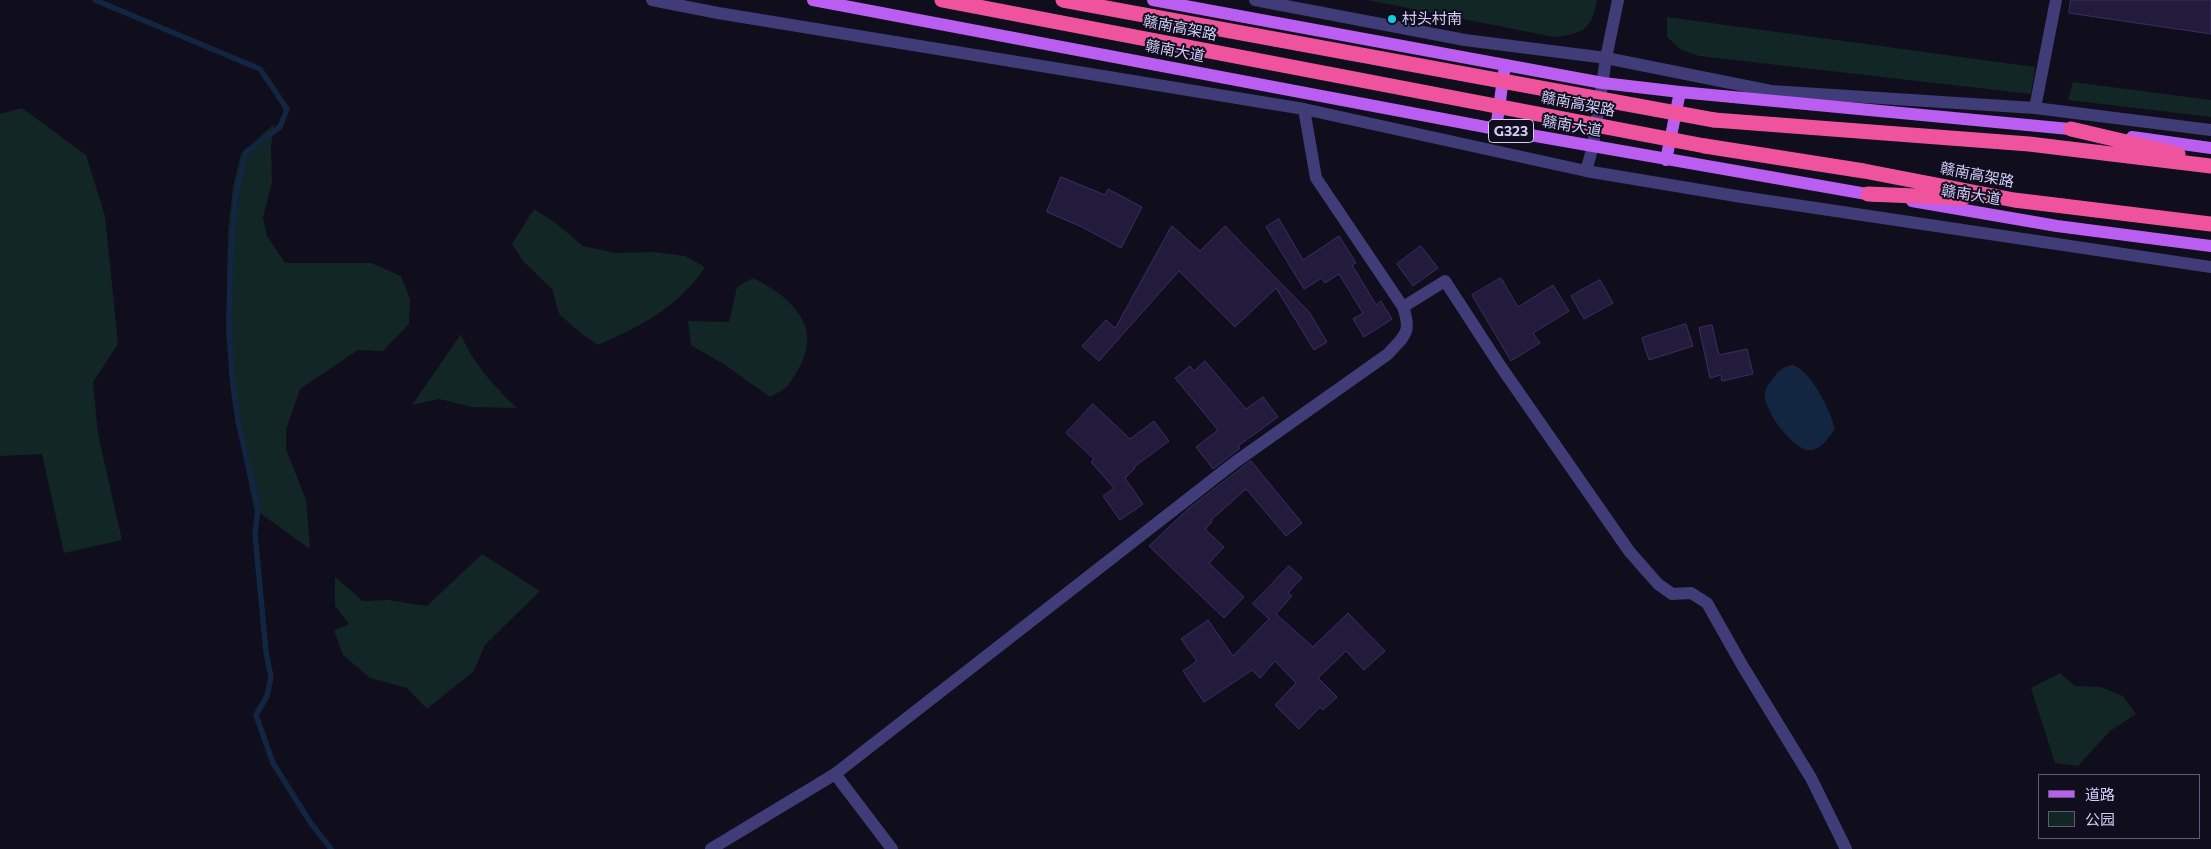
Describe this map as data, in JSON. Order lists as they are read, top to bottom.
{
  "streets": {
    "highway": ["赣南高架路"],
    "main road": ["赣南大道", "G323"]
  },
  "places": ["村头村南"],
  "legend": ["道路", "公园"]
}
